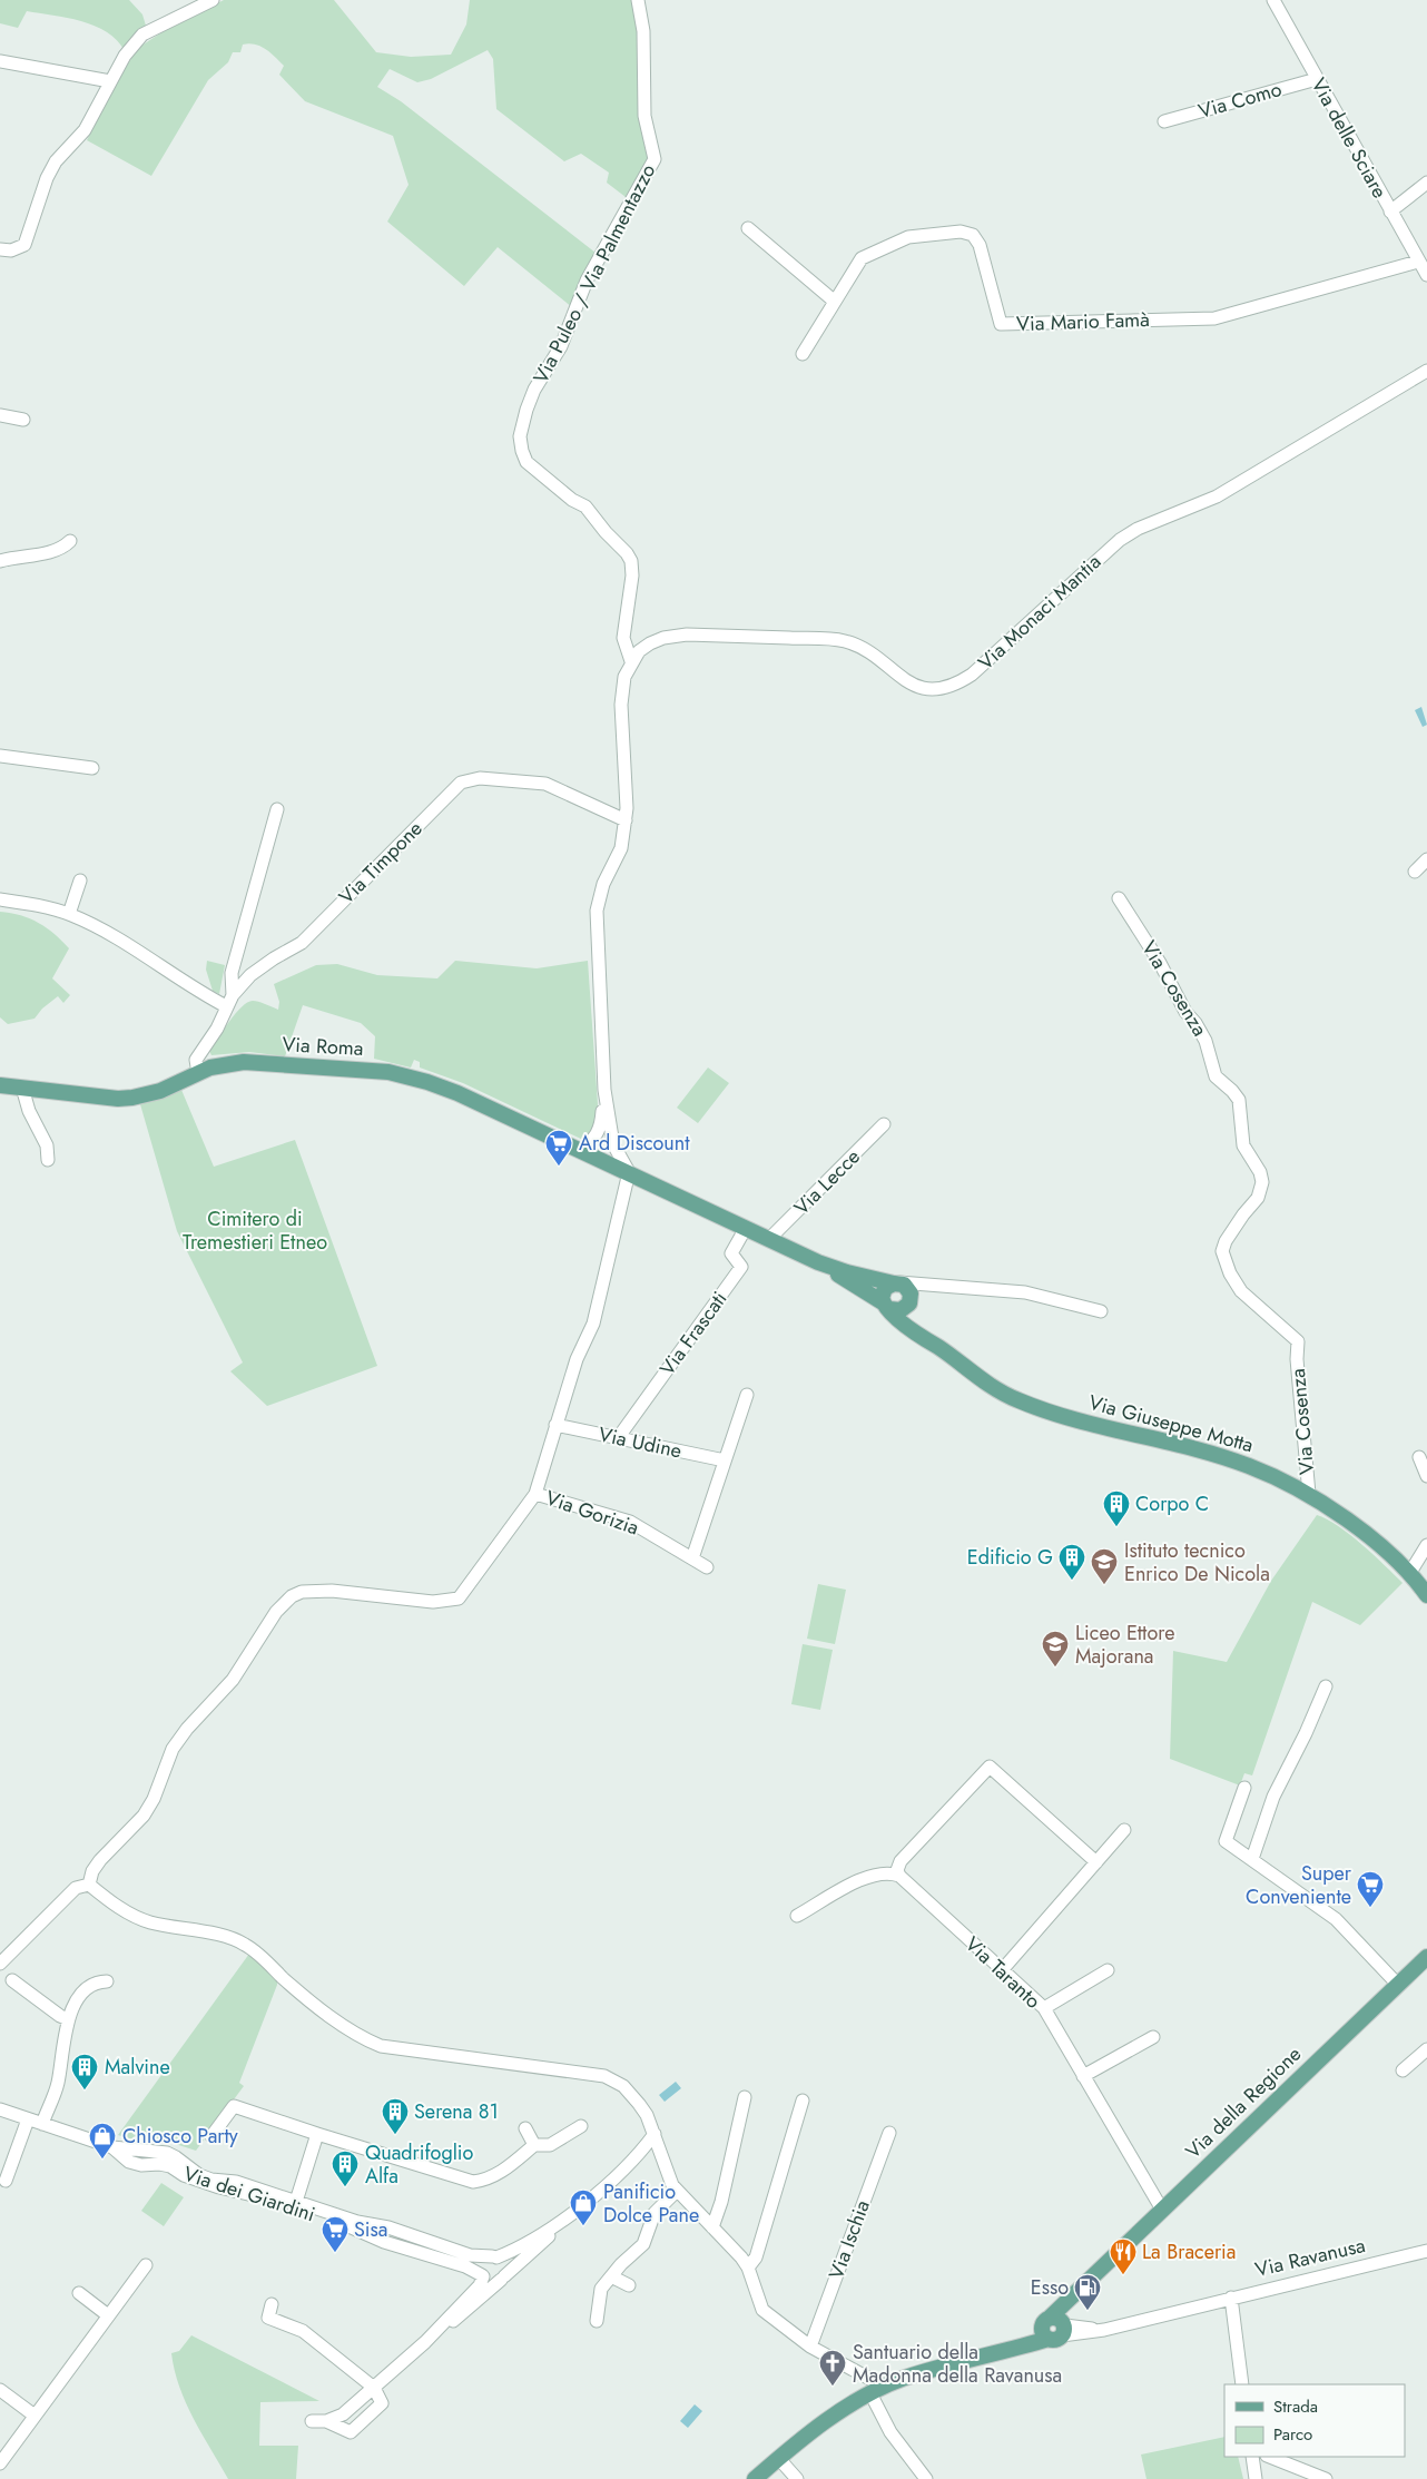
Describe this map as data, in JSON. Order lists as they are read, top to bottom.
{
  "streets": {
    "main road": ["Via Roma", "Via Giuseppe Motta", "Via della Regione"],
    "street": [
      "Via Como",
      "Via delle Sciare",
      "Via Puleo / Via Palmentazzo",
      "Via Mario Famà",
      "Via Monaci Mantia",
      "Via Timpone",
      "Via Cosenza",
      "Via Lecce",
      "Via Frascati",
      "Via Udine",
      "Via Gorizia",
      "Via Taranto",
      "Via dei Giardini",
      "Via Ischia",
      "Via Ravanusa"
    ]
  },
  "crossings": [
    ["Via Como", "Via delle Sciare"],
    ["Via delle Sciare", "Via Mario Famà"],
    ["Via Puleo / Via Palmentazzo", "Via Monaci Mantia"],
    ["Via Timpone", "Via Roma"],
    ["Via Cosenza", "Via Giuseppe Motta"],
    ["Via Frascati", "Via Udine"],
    ["Via Taranto", "Via della Regione"],
    ["Via della Regione", "Via Ravanusa"]
  ],
  "parks": ["Cimitero di Tremestieri Etneo"],
  "places": {
    "supermarket": ["Ard Discount", "Super Conveniente", "Sisa"],
    "building": [
      "Corpo C",
      "Edificio G",
      "Malvine",
      "Serena 81",
      "Quadrifoglio Alfa"
    ],
    "school or university": ["Istituto tecnico Enrico De Nicola", "Liceo Ettore Majorana"],
    "shop": ["Chiosco Party", "Panificio Dolce Pane"],
    "restaurant": ["La Braceria"],
    "fuel station": ["Esso"],
    "church": ["Santuario della Madonna della Ravanusa"]
  },
  "legend": ["Strada", "Parco"]
}
